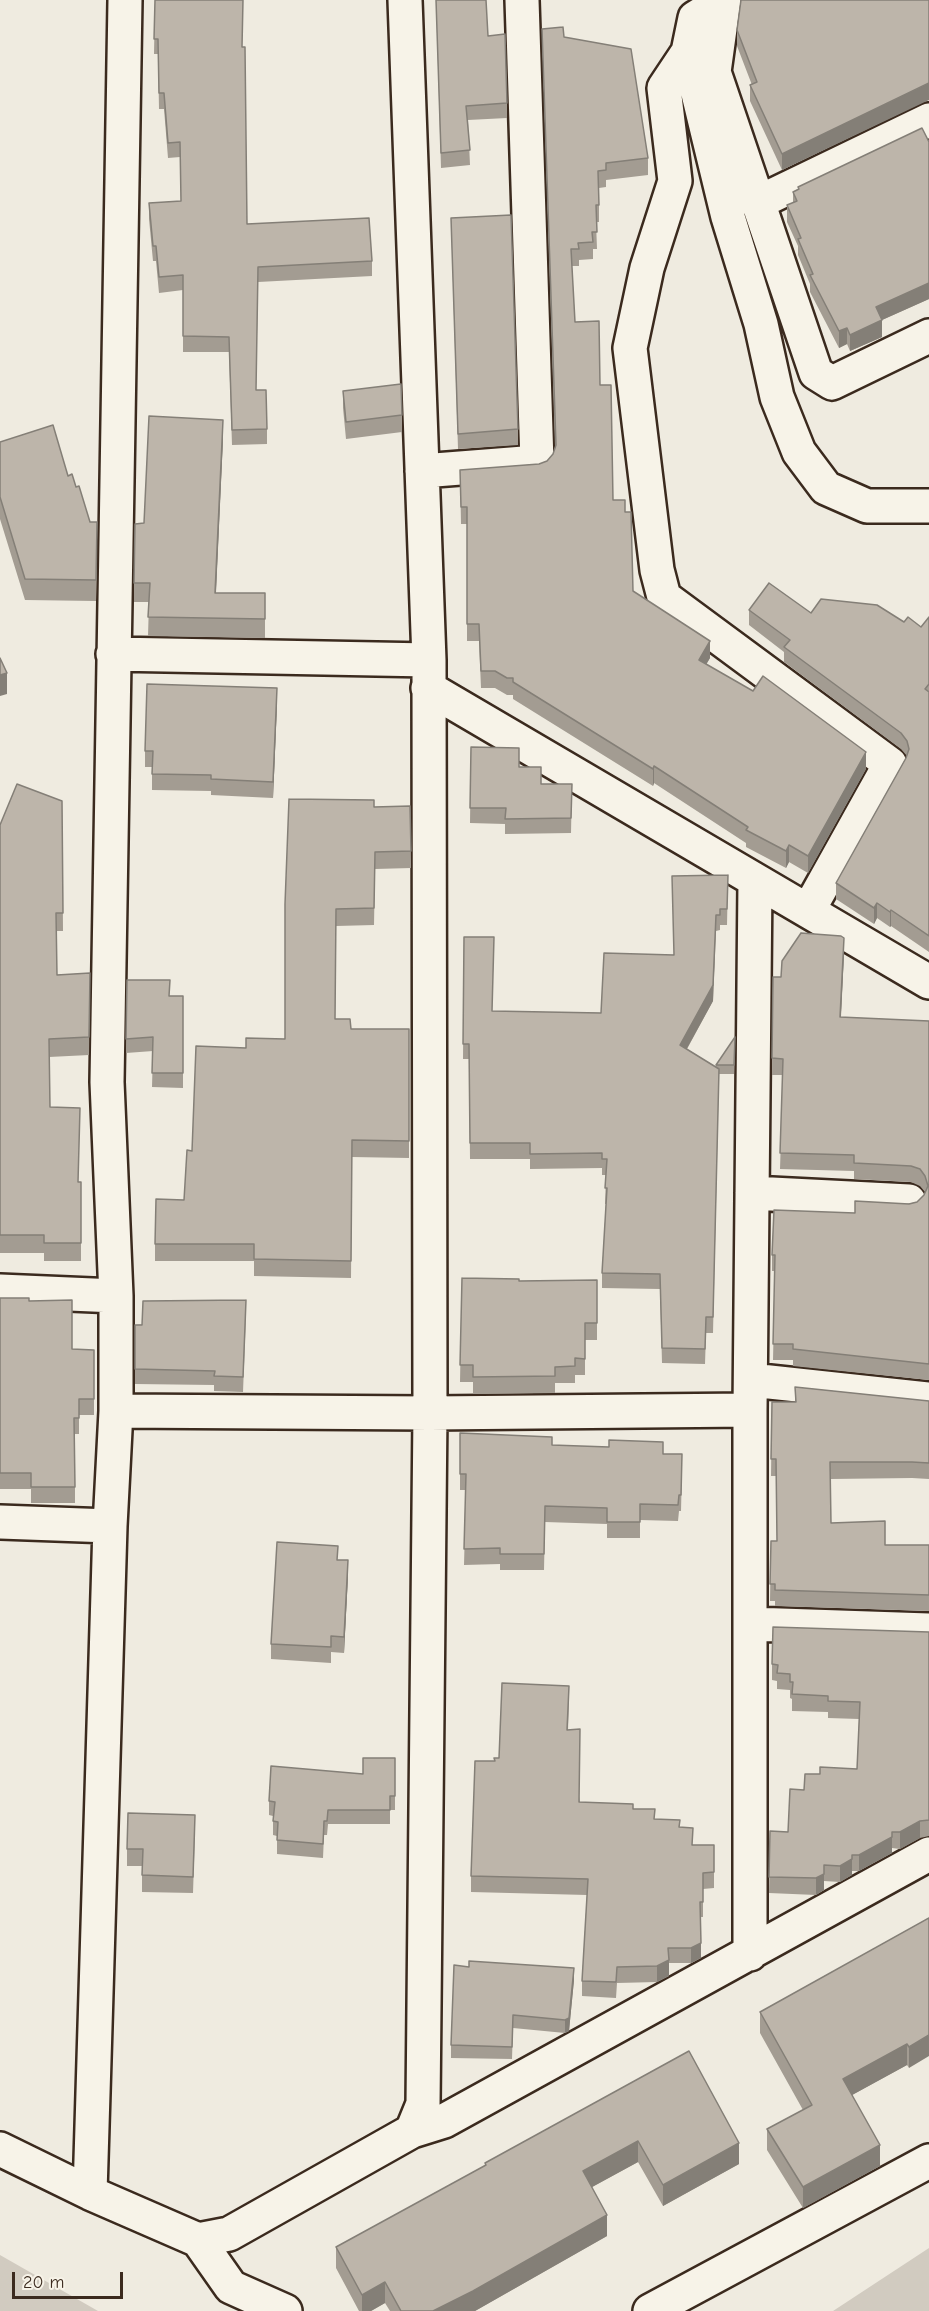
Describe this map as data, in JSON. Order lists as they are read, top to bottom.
{
  "scale_bar": "20 m"
}
